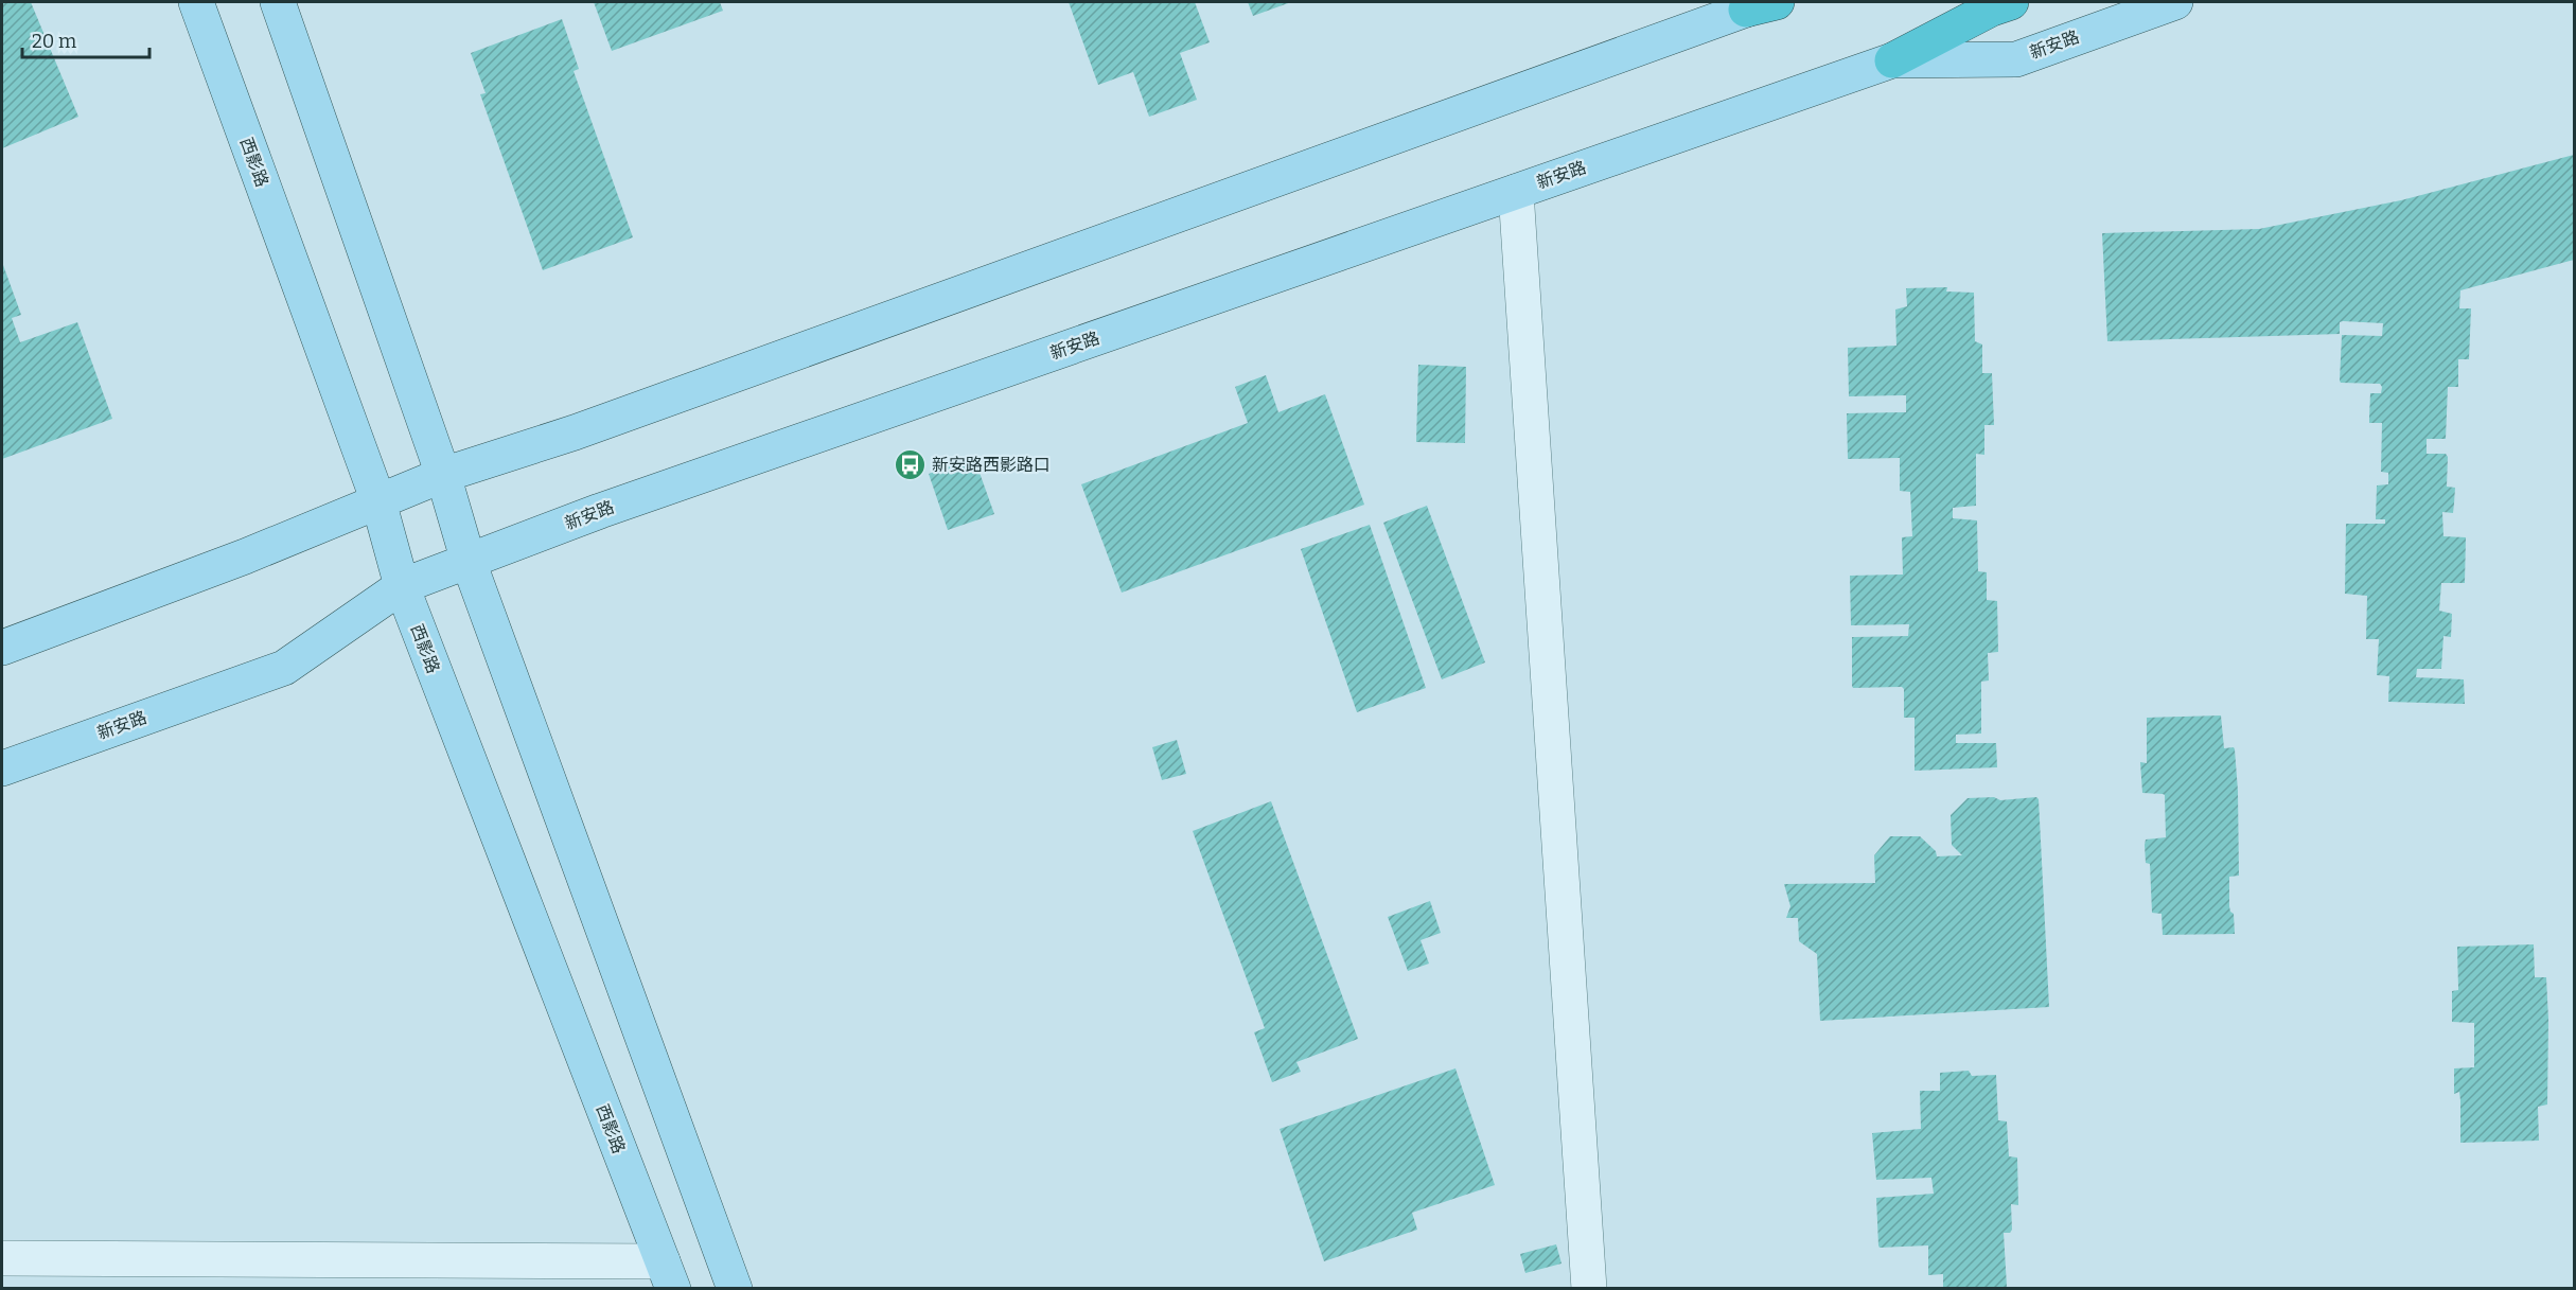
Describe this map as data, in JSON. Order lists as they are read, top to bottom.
{
  "streets": {
    "main road": ["新安路", "西影路"]
  },
  "crossings": [
    ["新安路", "西影路"]
  ],
  "places": {
    "bus stop": ["新安路西影路口"]
  },
  "scale_bar": "20 m"
}
